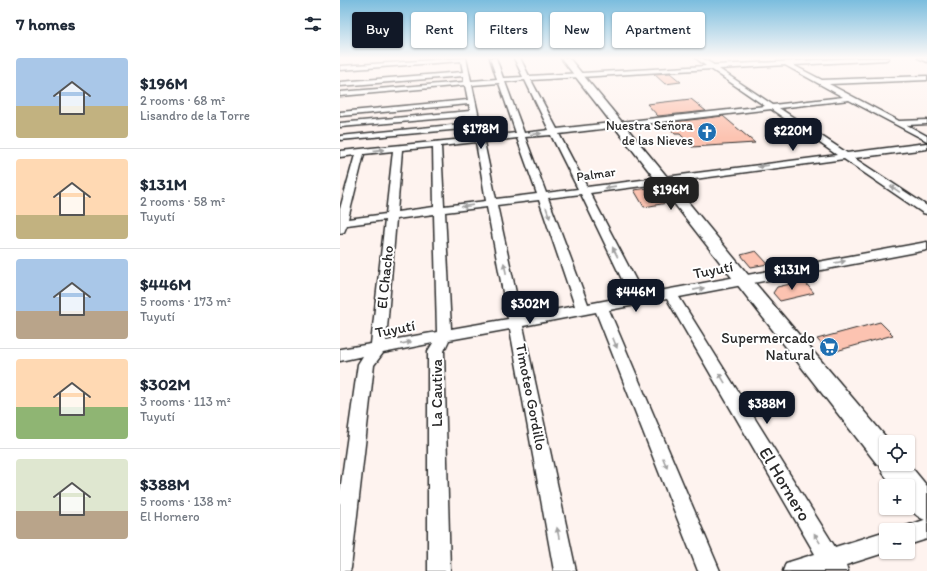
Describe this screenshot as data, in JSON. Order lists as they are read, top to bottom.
{
  "streets": {
    "street": [
      "Palmar",
      "Tuyutí",
      "El Chacho",
      "La Cautiva",
      "Timoteo Gordillo",
      "El Hornero"
    ]
  },
  "crossings": [
    ["Palmar", "El Chacho"],
    ["Palmar", "La Cautiva"],
    ["Palmar", "Timoteo Gordillo"],
    ["Tuyutí", "El Chacho"],
    ["Tuyutí", "La Cautiva"],
    ["Tuyutí", "Timoteo Gordillo"],
    ["Tuyutí", "El Hornero"]
  ],
  "one_way": ["Tuyutí"],
  "places": {
    "church": ["Nuestra Señora de las Nieves"],
    "supermarket": ["Supermercado Natural"]
  },
  "page": {
    "heading": "7 homes",
    "chip": [
      "Buy",
      "Rent",
      "Filters",
      "New",
      "Apartment"
    ],
    "list": [
      {
        "name": "$196M",
        "note": "2 rooms · 68 m² · Lisandro de la Torre"
      },
      {
        "name": "$131M",
        "note": "2 rooms · 58 m² · Tuyutí"
      },
      {
        "name": "$446M",
        "note": "5 rooms · 173 m² · Tuyutí"
      },
      {
        "name": "$302M",
        "note": "3 rooms · 113 m² · Tuyutí"
      },
      {
        "name": "$388M",
        "note": "5 rooms · 138 m² · El Hornero"
      }
    ],
    "price": [
      "$178M",
      "$220M",
      "$196M",
      "$131M",
      "$446M",
      "$302M",
      "$388M"
    ],
    "map_buttons": ["+", "−"]
  }
}
